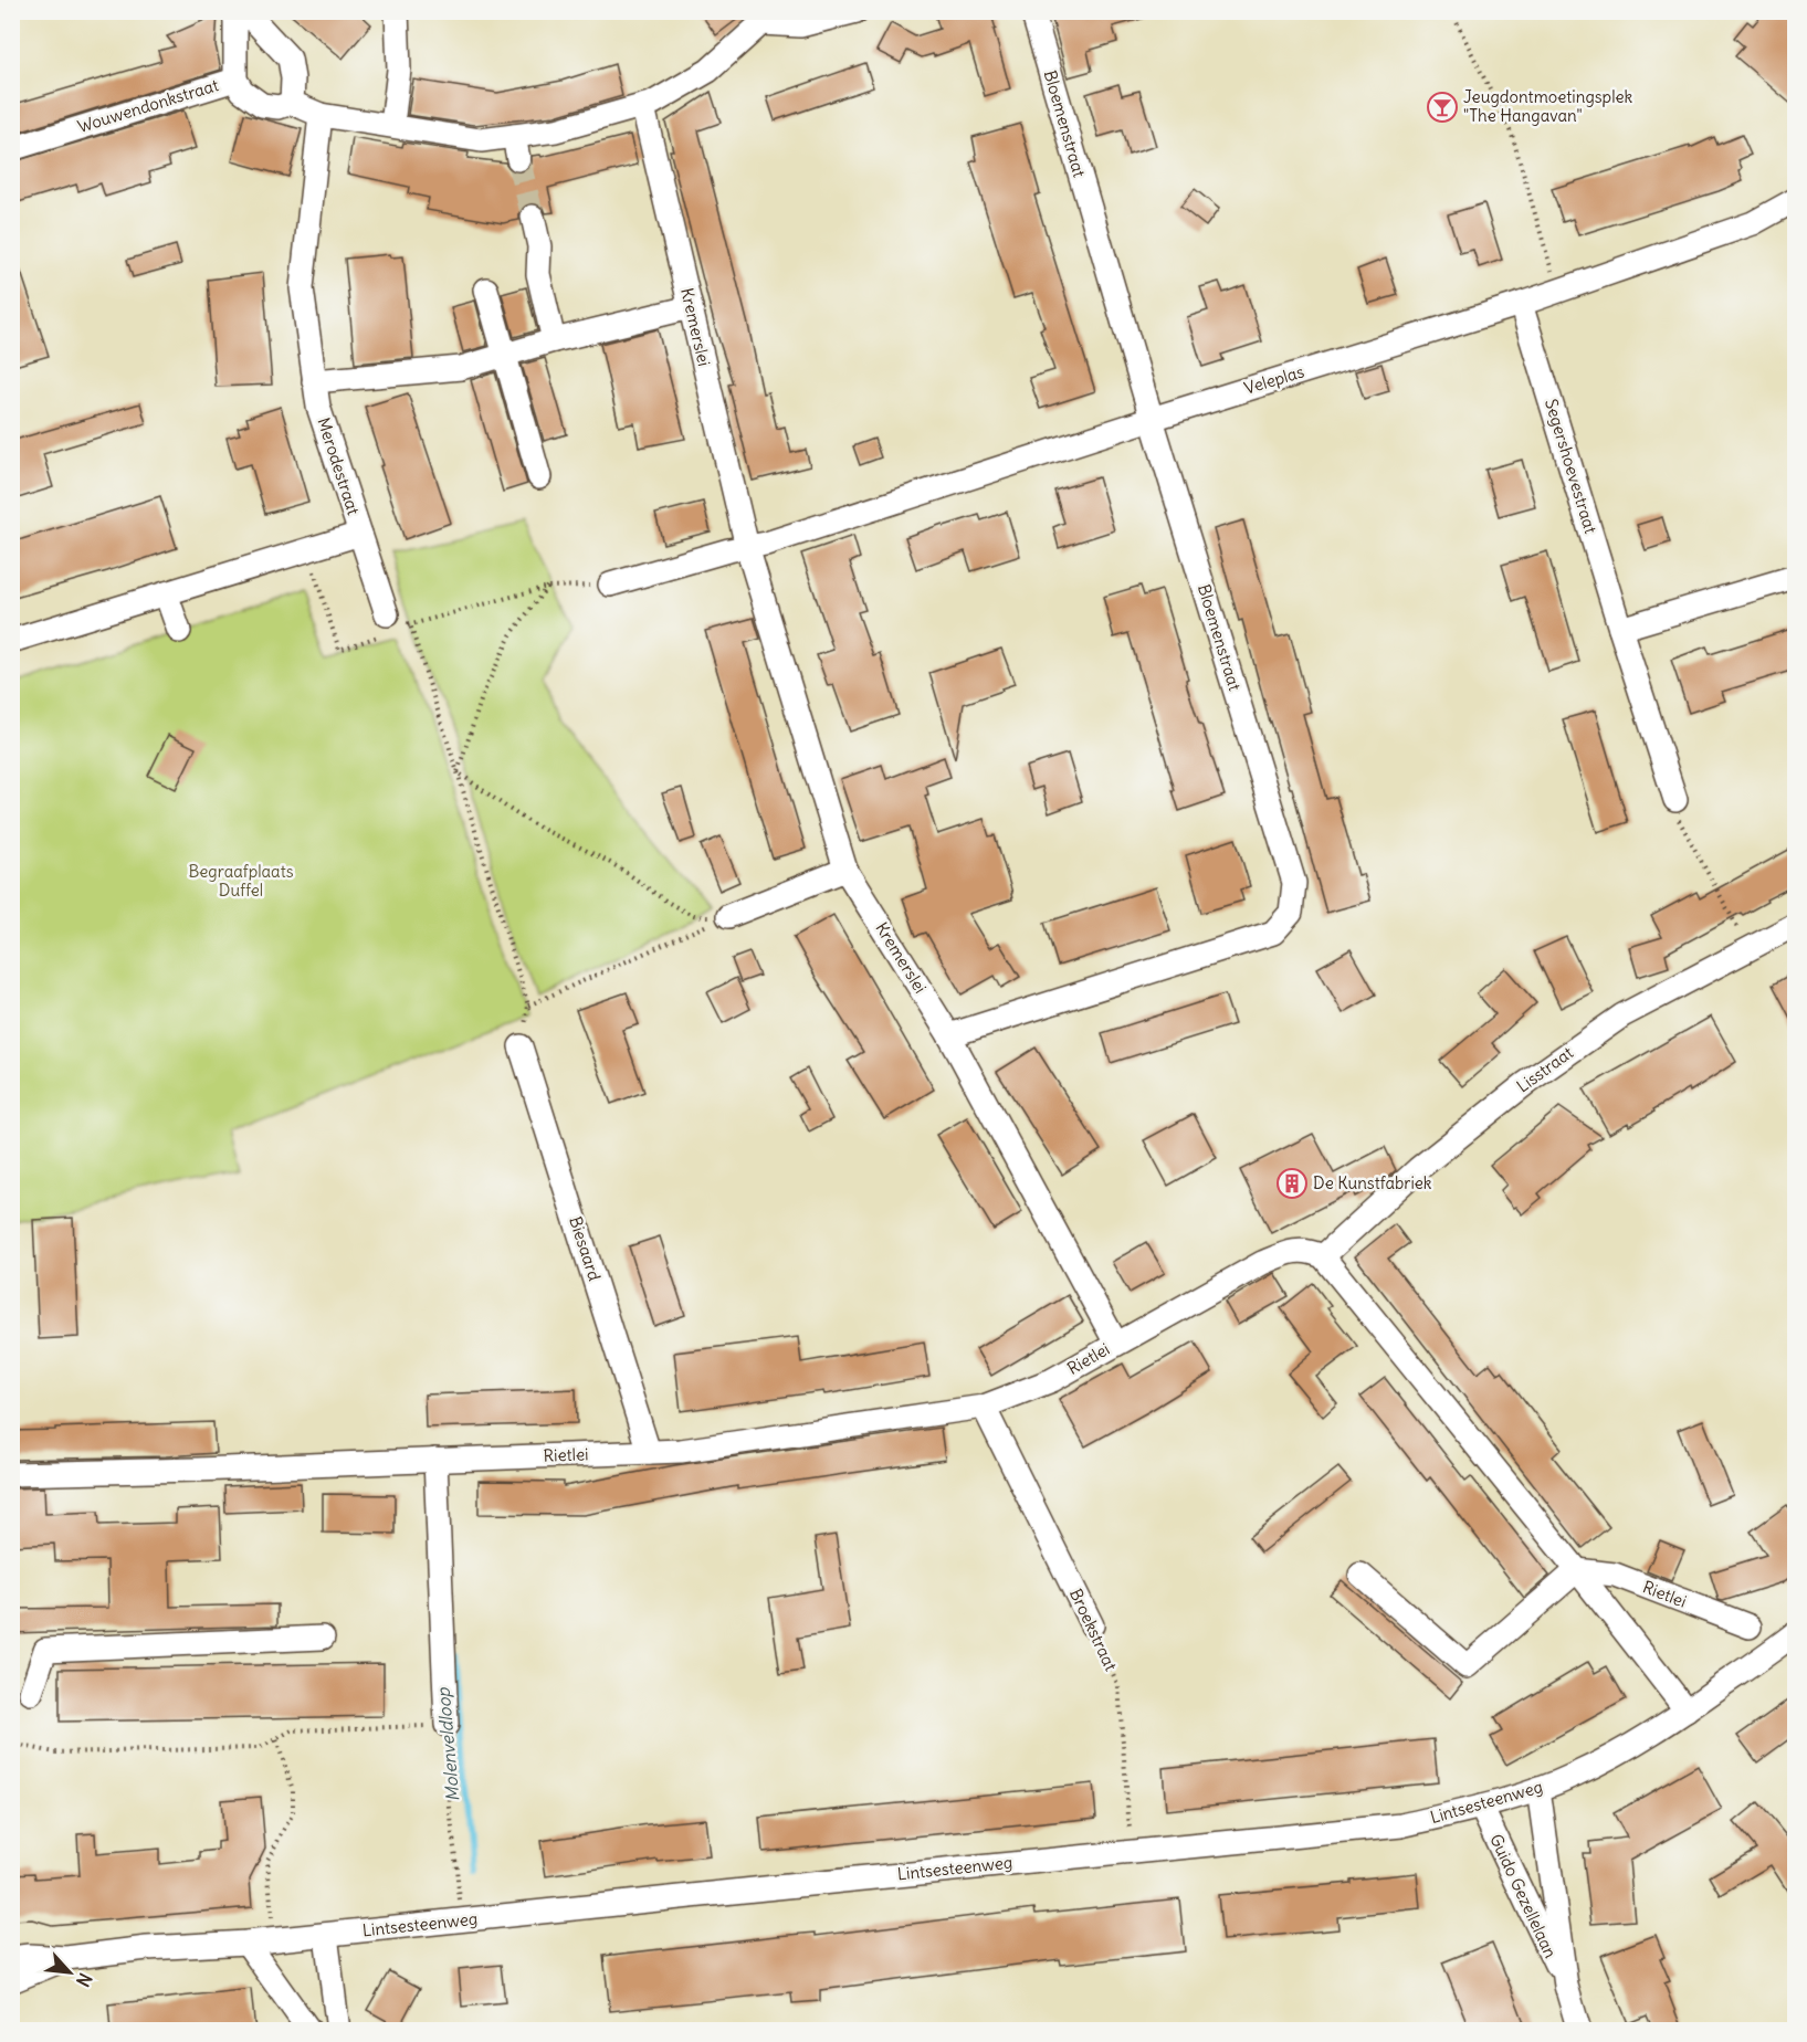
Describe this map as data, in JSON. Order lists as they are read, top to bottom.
{
  "streets": {
    "street": [
      "Wouwendonkstraat",
      "Bloemenstraat",
      "Kremerslei",
      "Veleplas",
      "Merodestraat",
      "Segershoevestraat",
      "Lisstraat",
      "Biesaard",
      "Rietlei",
      "Broekstraat",
      "Lintsesteenweg",
      "Guido Gezellelaan"
    ]
  },
  "crossings": [
    ["Wouwendonkstraat", "Kremerslei"],
    ["Wouwendonkstraat", "Merodestraat"],
    ["Bloemenstraat", "Kremerslei"],
    ["Bloemenstraat", "Veleplas"],
    ["Kremerslei", "Veleplas"],
    ["Kremerslei", "Rietlei"],
    ["Veleplas", "Segershoevestraat"],
    ["Lisstraat", "Rietlei"],
    ["Biesaard", "Rietlei"],
    ["Rietlei", "Broekstraat"],
    ["Broekstraat", "Lintsesteenweg"],
    ["Lintsesteenweg", "Guido Gezellelaan"]
  ],
  "water": ["Molenveldloop"],
  "parks": ["Begraafplaats Duffel"],
  "places": {
    "bar": ["Jeugdontmoetingsplek \"The Hangavan\""],
    "building": ["De Kunstfabriek"]
  },
  "north": "bottom right"
}
